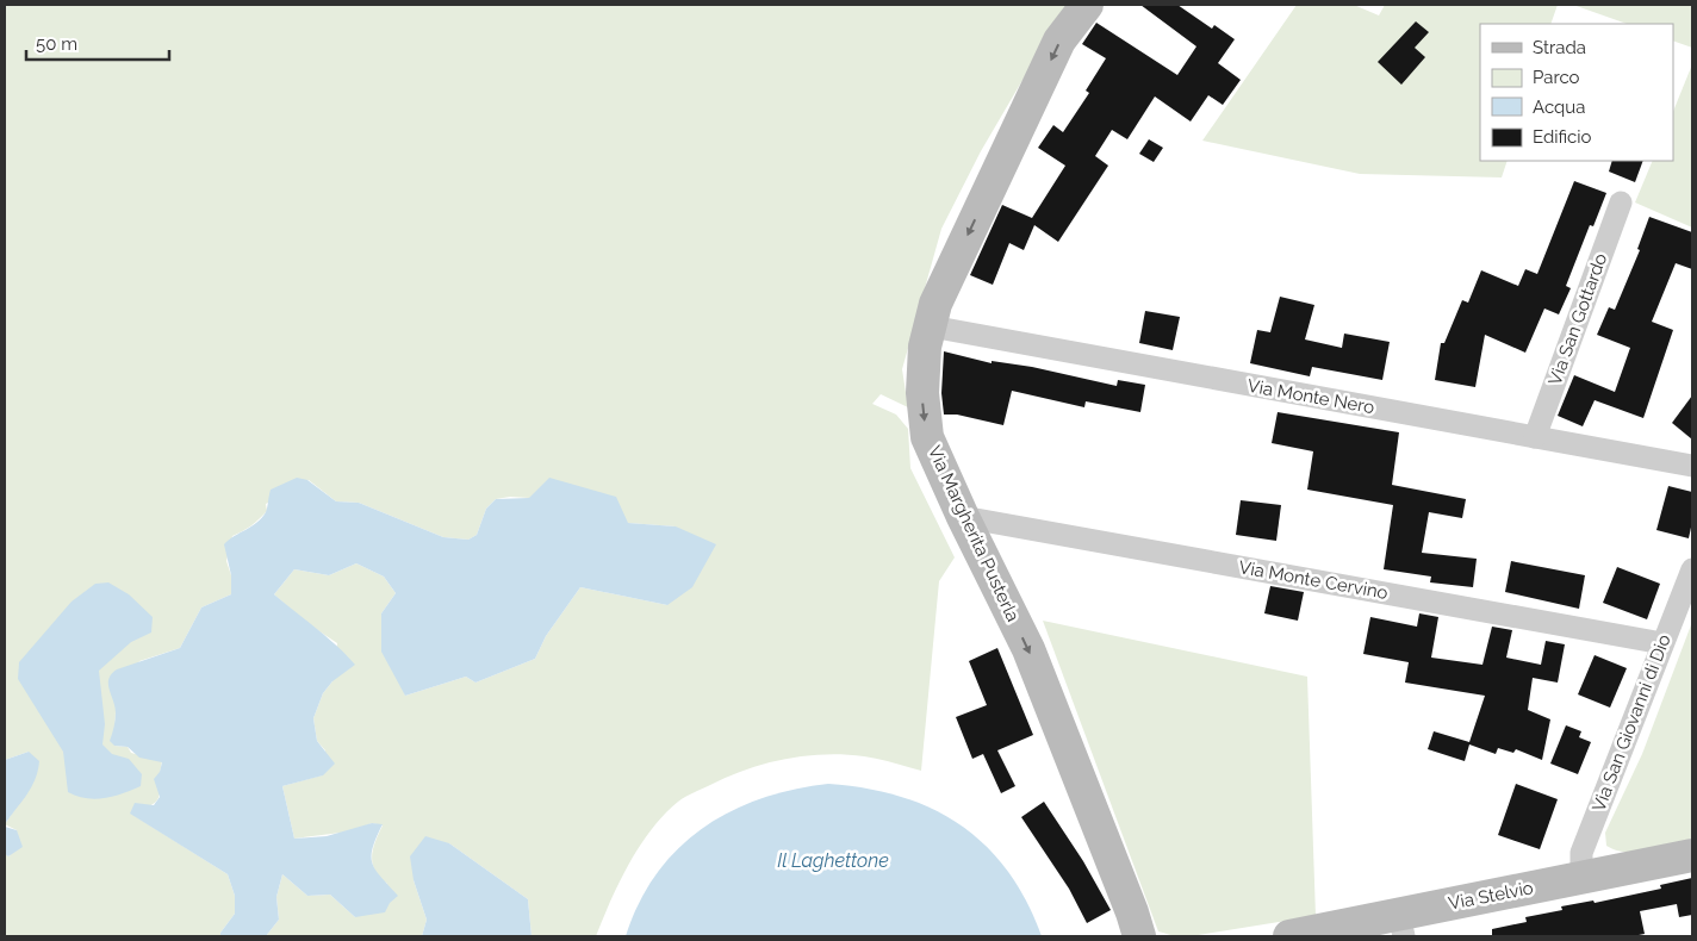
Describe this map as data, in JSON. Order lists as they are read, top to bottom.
{
  "streets": {
    "street": [
      "Via San Gottardo",
      "Via Monte Nero",
      "Via Margherita Pusterla",
      "Via Monte Cervino",
      "Via San Giovanni di Dio",
      "Via Stelvio"
    ]
  },
  "crossings": [
    ["Via San Gottardo", "Via Monte Nero"],
    ["Via Monte Nero", "Via Margherita Pusterla"],
    ["Via Margherita Pusterla", "Via Monte Cervino"],
    ["Via Monte Cervino", "Via San Giovanni di Dio"],
    ["Via San Giovanni di Dio", "Via Stelvio"]
  ],
  "one_way": ["Via Margherita Pusterla"],
  "water": ["Il Laghettone"],
  "legend": [
    "Strada",
    "Parco",
    "Acqua",
    "Edificio"
  ],
  "scale_bar": "50 m"
}
